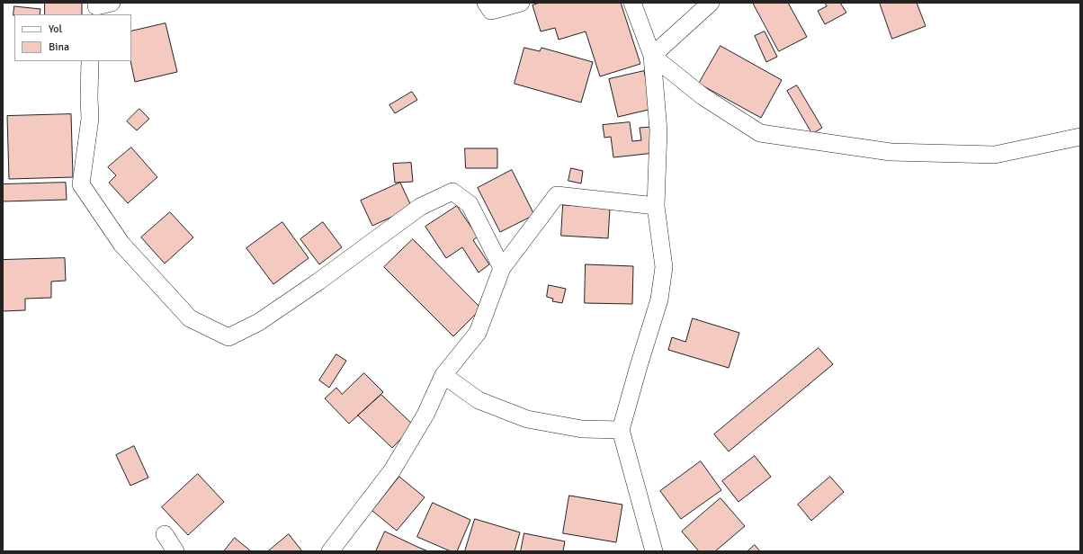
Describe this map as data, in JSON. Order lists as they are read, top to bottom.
{
  "legend": ["Yol", "Bina"]
}
